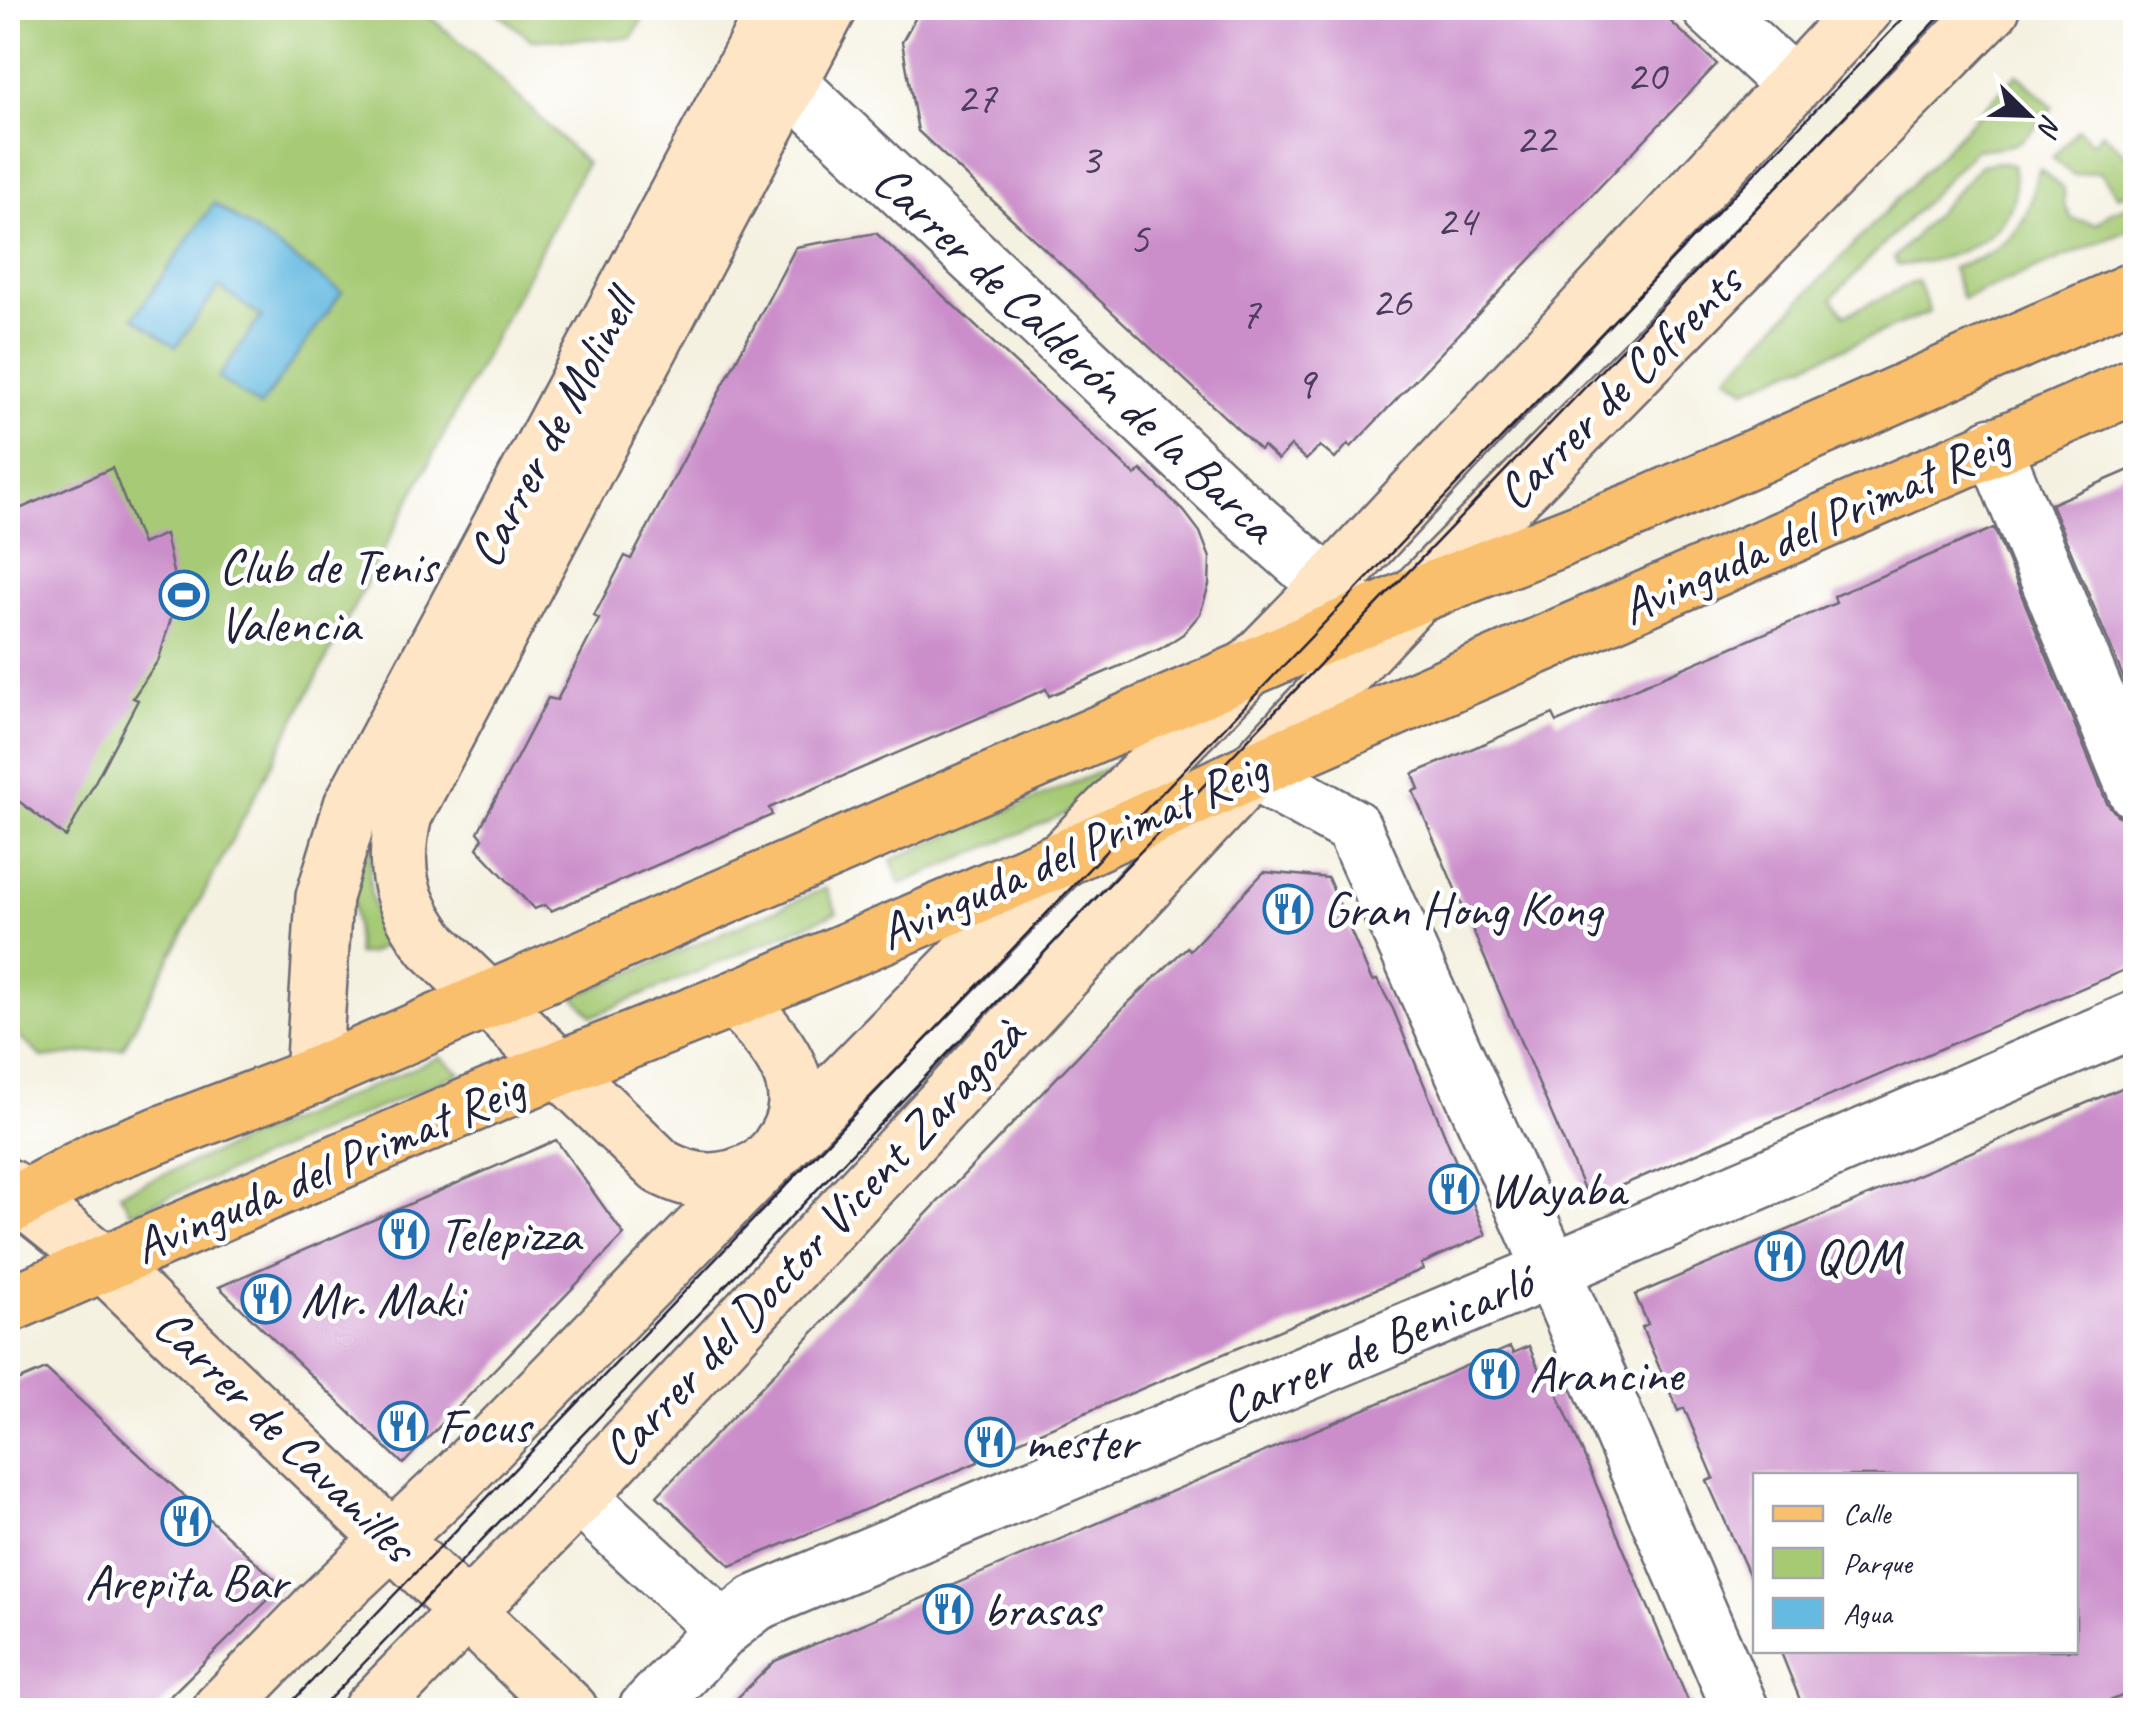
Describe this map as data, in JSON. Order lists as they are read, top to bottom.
{
  "streets": {
    "main road": ["Avinguda del Primat Reig"],
    "street": [
      "Carrer de Calderón de la Barca",
      "Carrer de Cofrents",
      "Carrer de Molinell",
      "Carrer del Doctor Vicent Zaragozà",
      "Carrer de Benicarló",
      "Carrer de Cavanilles"
    ]
  },
  "crossings": [
    ["Carrer de Calderón de la Barca", "Carrer de Cofrents"],
    ["Carrer de Calderón de la Barca", "Carrer de Molinell"],
    ["Carrer de Calderón de la Barca", "Avinguda del Primat Reig"],
    ["Carrer de Cofrents", "Avinguda del Primat Reig"],
    ["Carrer de Cofrents", "Carrer del Doctor Vicent Zaragozà"],
    ["Carrer de Molinell", "Avinguda del Primat Reig"],
    ["Carrer de Molinell", "Carrer del Doctor Vicent Zaragozà"],
    ["Avinguda del Primat Reig", "Carrer del Doctor Vicent Zaragozà"],
    ["Avinguda del Primat Reig", "Carrer de Cavanilles"],
    ["Carrer del Doctor Vicent Zaragozà", "Carrer de Cavanilles"]
  ],
  "places": {
    "sports": ["Club de Tenis Valencia"],
    "restaurant": [
      "Gran Hong Kong",
      "Wayaba",
      "Telepizza",
      "QOM",
      "Mr. Maki",
      "Arancine",
      "Focus",
      "mester",
      "Arepita Bar",
      "brasas"
    ]
  },
  "house_numbers": [
    "20",
    "27",
    "22",
    "3",
    "24",
    "5",
    "26",
    "7",
    "9"
  ],
  "legend": ["Calle", "Parque", "Agua"],
  "north": "bottom right"
}
